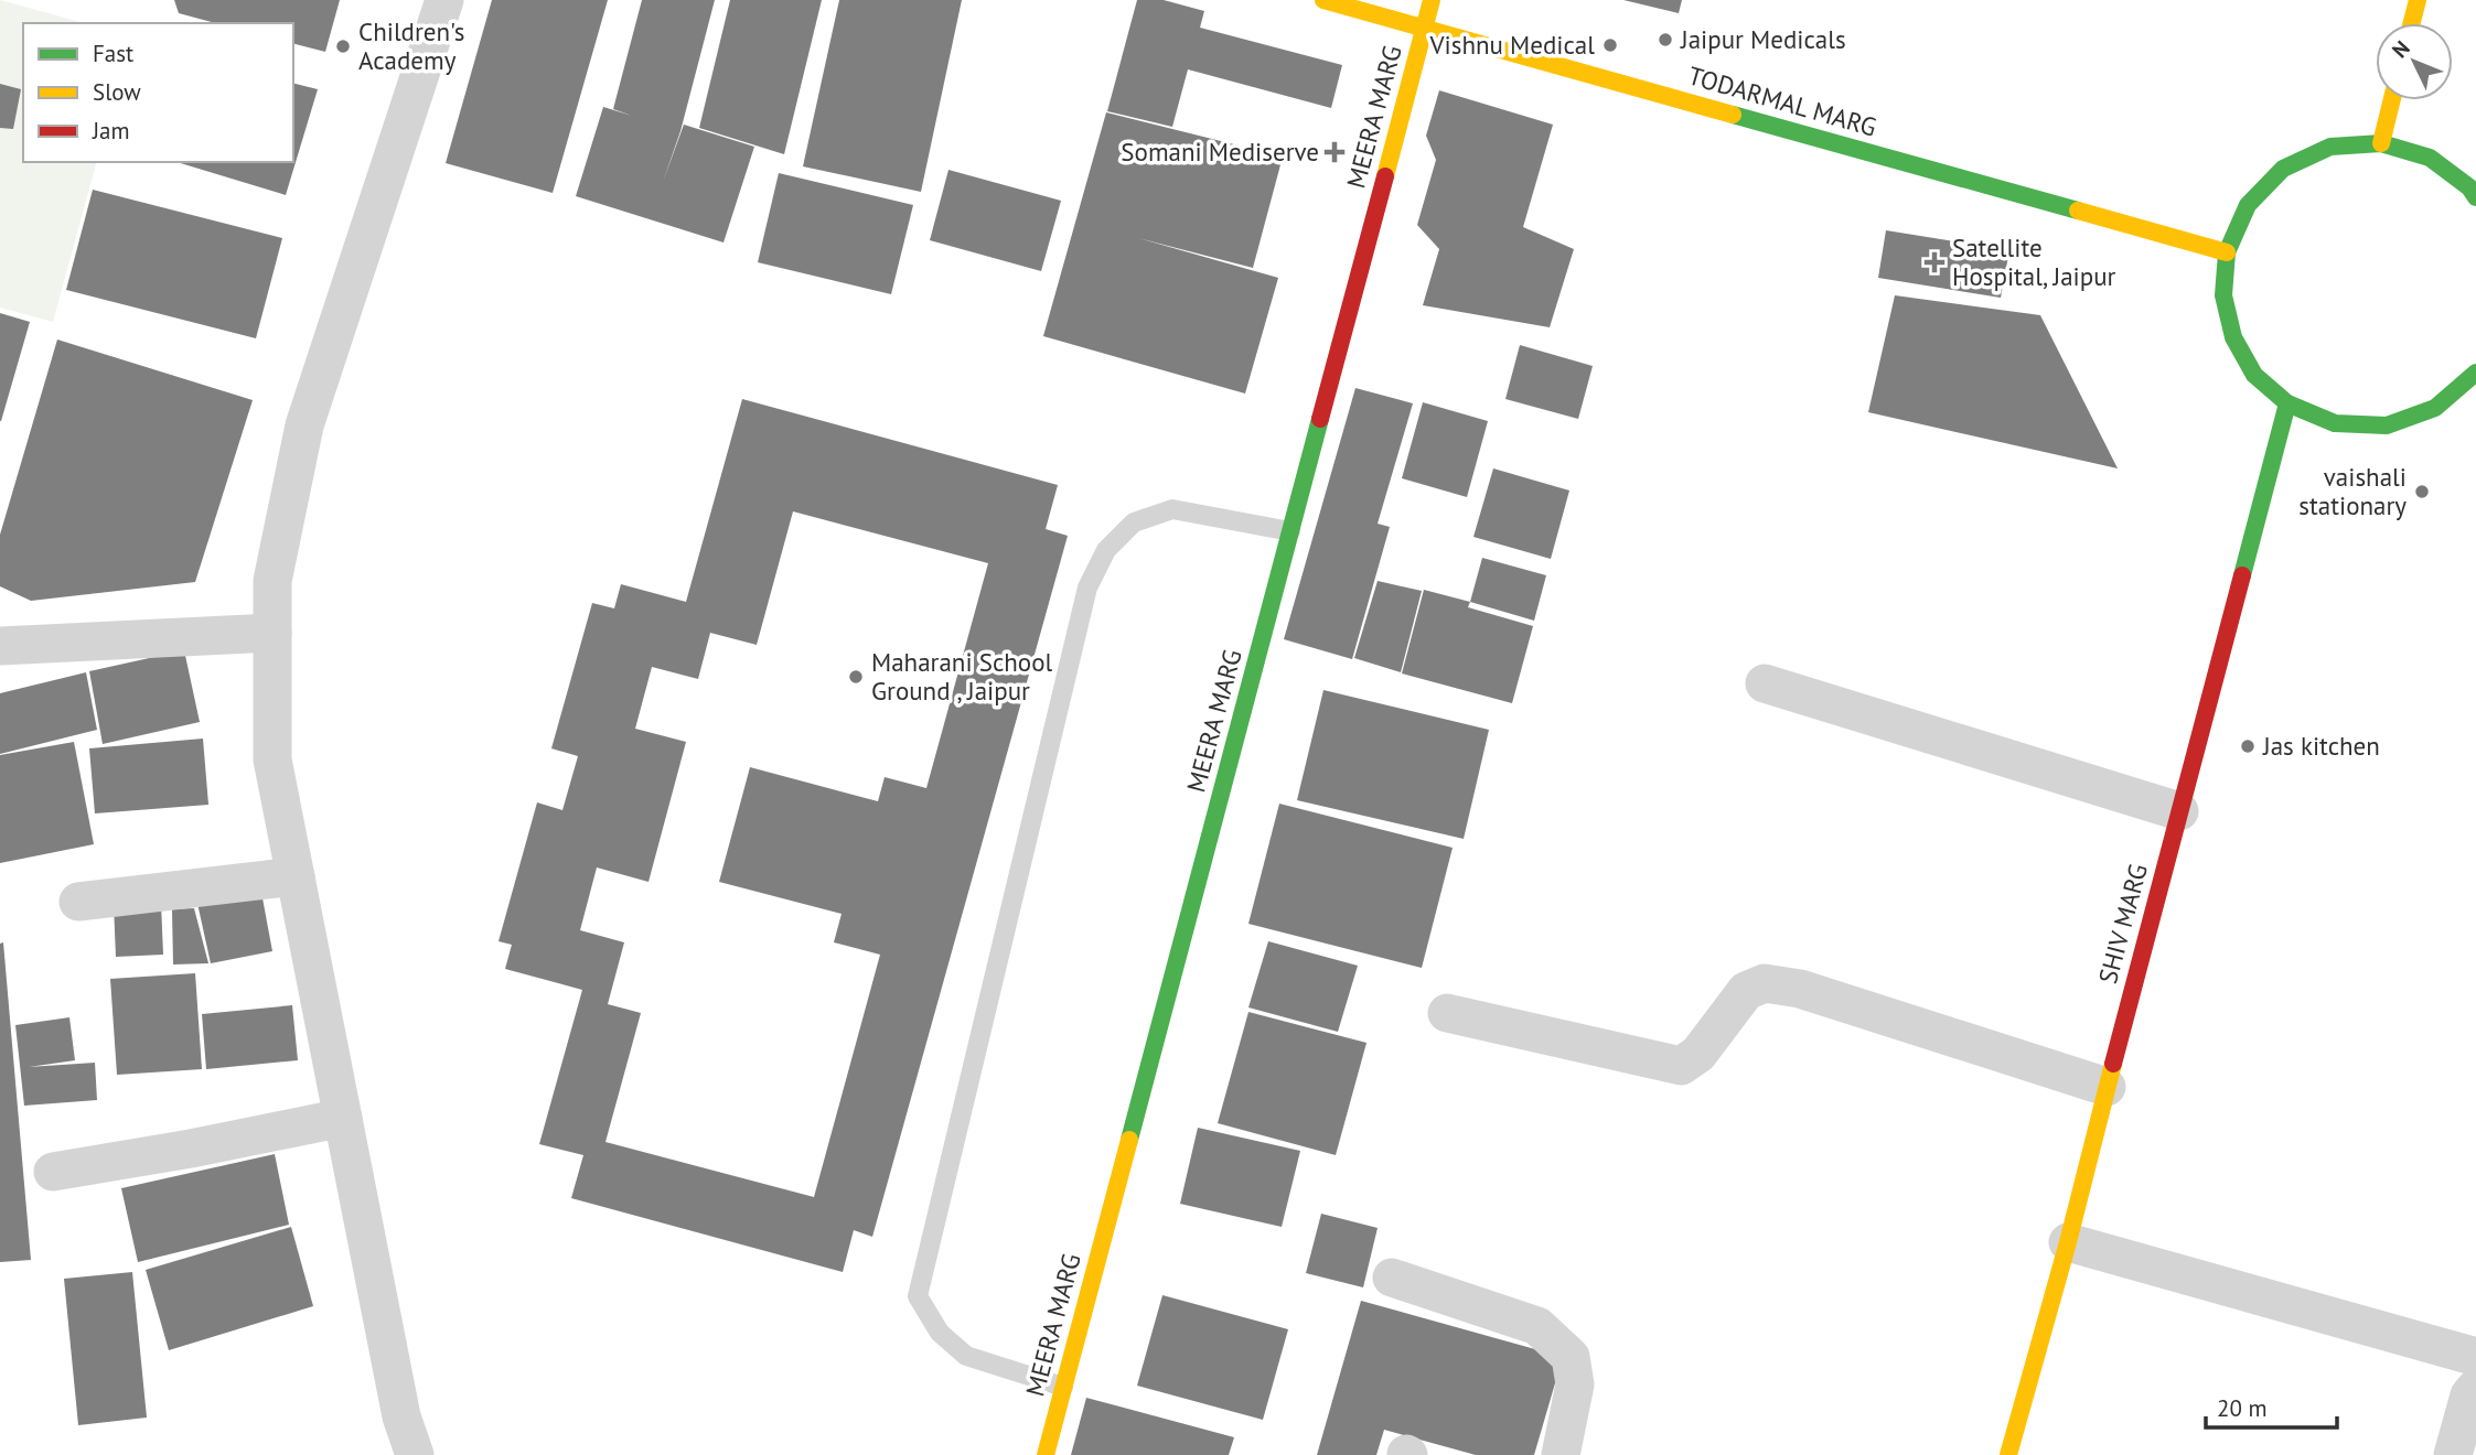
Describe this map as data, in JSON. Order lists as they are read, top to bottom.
{
  "streets": {
    "street": ["TODARMAL MARG", "MEERA MARG", "SHIV MARG"]
  },
  "crossings": [
    ["TODARMAL MARG", "MEERA MARG"]
  ],
  "places": {
    "other": [
      "Jaipur Medicals",
      "Vishnu Medical",
      "Children's Academy",
      "vaishali stationary",
      "Maharani School Ground , Jaipur",
      "Jas kitchen"
    ],
    "health": ["Somani Mediserve", "Satellite Hospital, Jaipur"]
  },
  "legend": ["Fast", "Slow", "Jam"],
  "scale_bar": "20 m",
  "north": "top left"
}
